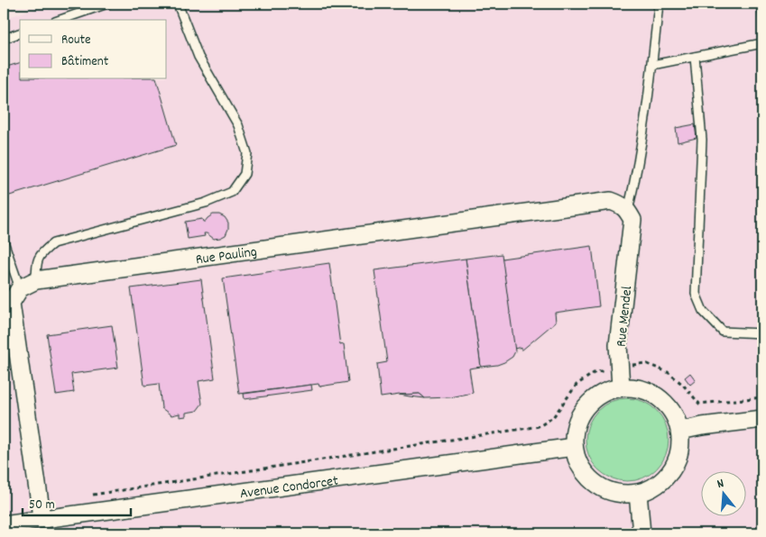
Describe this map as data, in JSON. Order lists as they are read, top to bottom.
{
  "streets": {
    "street": ["Rue Pauling", "Rue Mendel", "Avenue Condorcet"]
  },
  "crossings": [
    ["Rue Pauling", "Rue Mendel"],
    ["Rue Mendel", "Avenue Condorcet"]
  ],
  "legend": ["Route", "Bâtiment"],
  "scale_bar": "50 m",
  "north": "top"
}
